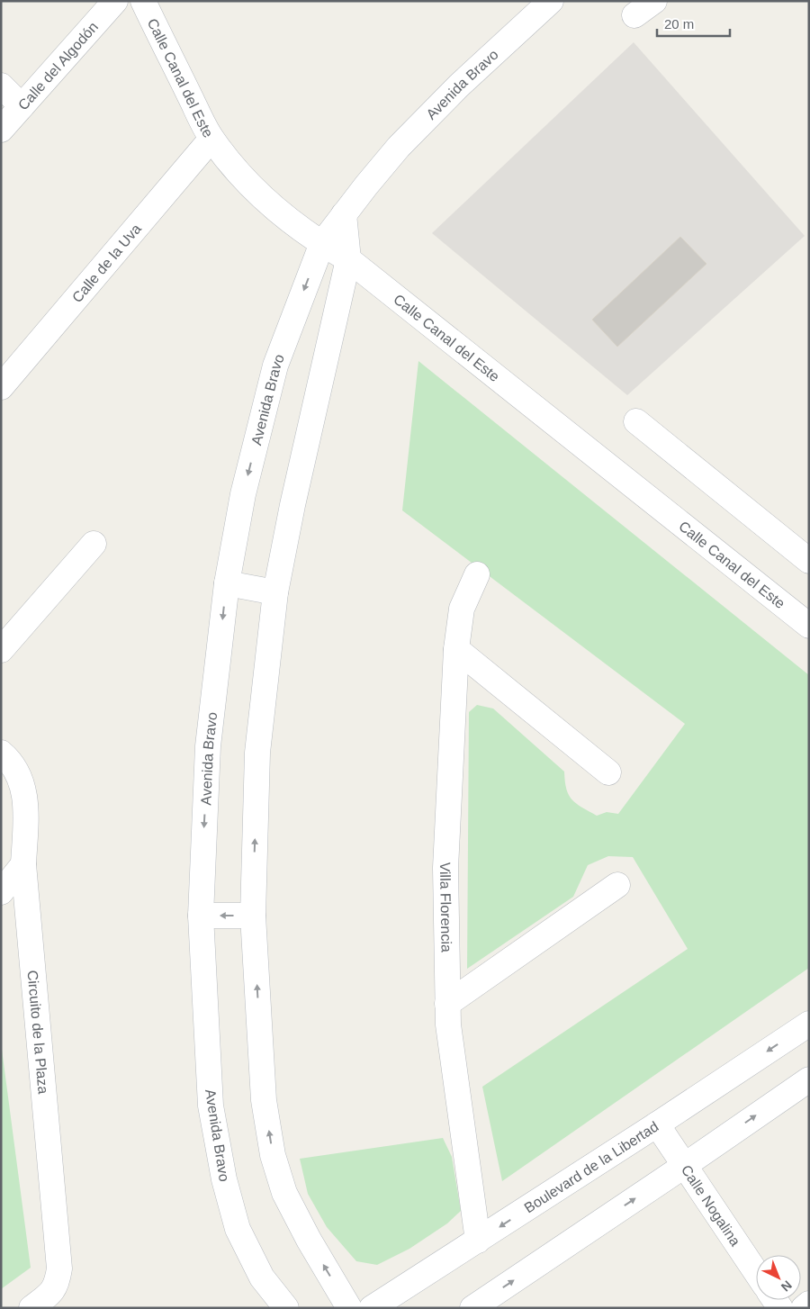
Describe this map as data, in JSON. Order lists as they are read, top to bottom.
{
  "streets": {
    "street": [
      "Calle del Algodón",
      "Calle Canal del Este",
      "Avenida Bravo",
      "Calle de la Uva",
      "Villa Florencia",
      "Circuito de la Plaza",
      "Boulevard de la Libertad",
      "Calle Nogalina"
    ]
  },
  "crossings": [
    ["Calle Canal del Este", "Avenida Bravo"],
    ["Calle Canal del Este", "Calle de la Uva"],
    ["Villa Florencia", "Boulevard de la Libertad"],
    ["Boulevard de la Libertad", "Calle Nogalina"]
  ],
  "scale_bar": "20 m",
  "north": "bottom right"
}
